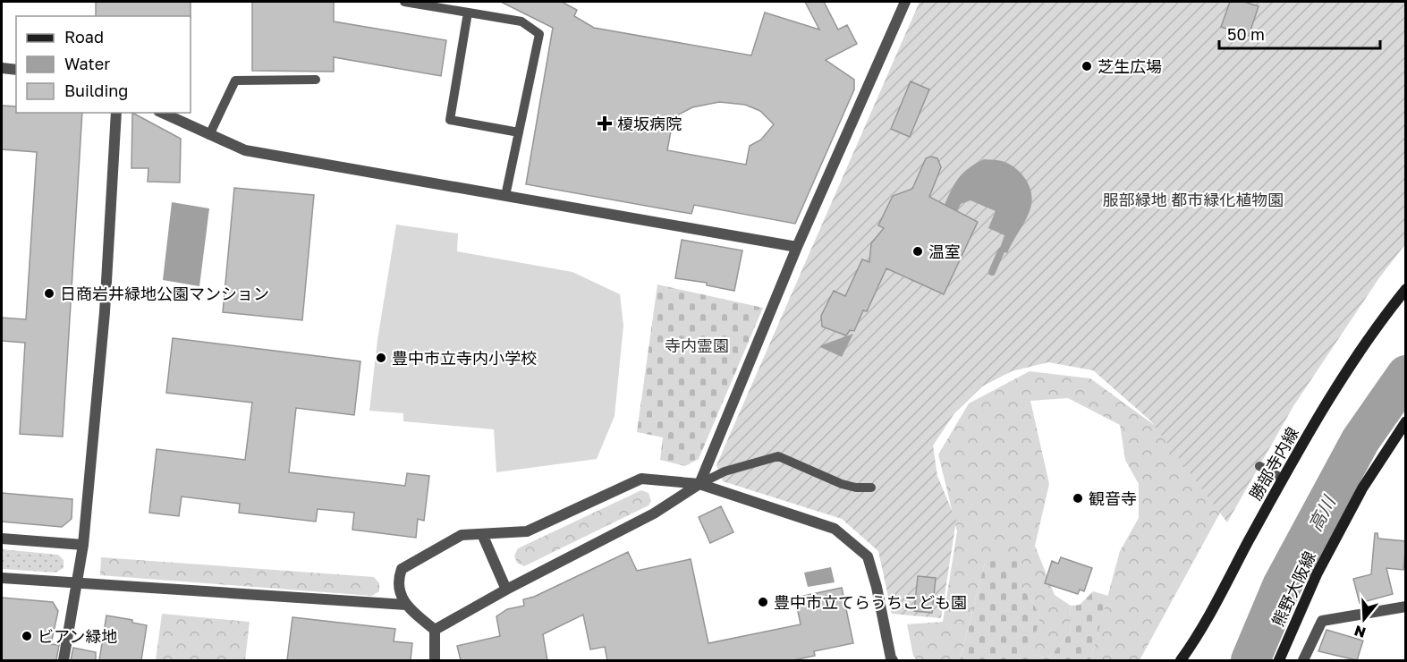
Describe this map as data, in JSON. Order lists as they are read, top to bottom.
{
  "streets": {
    "street": ["勝部寺内線", "熊野大阪線"]
  },
  "water": ["高川"],
  "parks": ["服部緑地 都市緑化植物園", "寺内霊園"],
  "places": {
    "other": [
      "芝生広場",
      "温室",
      "日商岩井緑地公園マンション",
      "豊中市立寺内小学校",
      "観音寺",
      "豊中市立てらうちこども園",
      "ビアン緑地"
    ],
    "health": ["榎坂病院"]
  },
  "legend": ["Road", "Water", "Building"],
  "scale_bar": "50 m",
  "north": "bottom"
}
